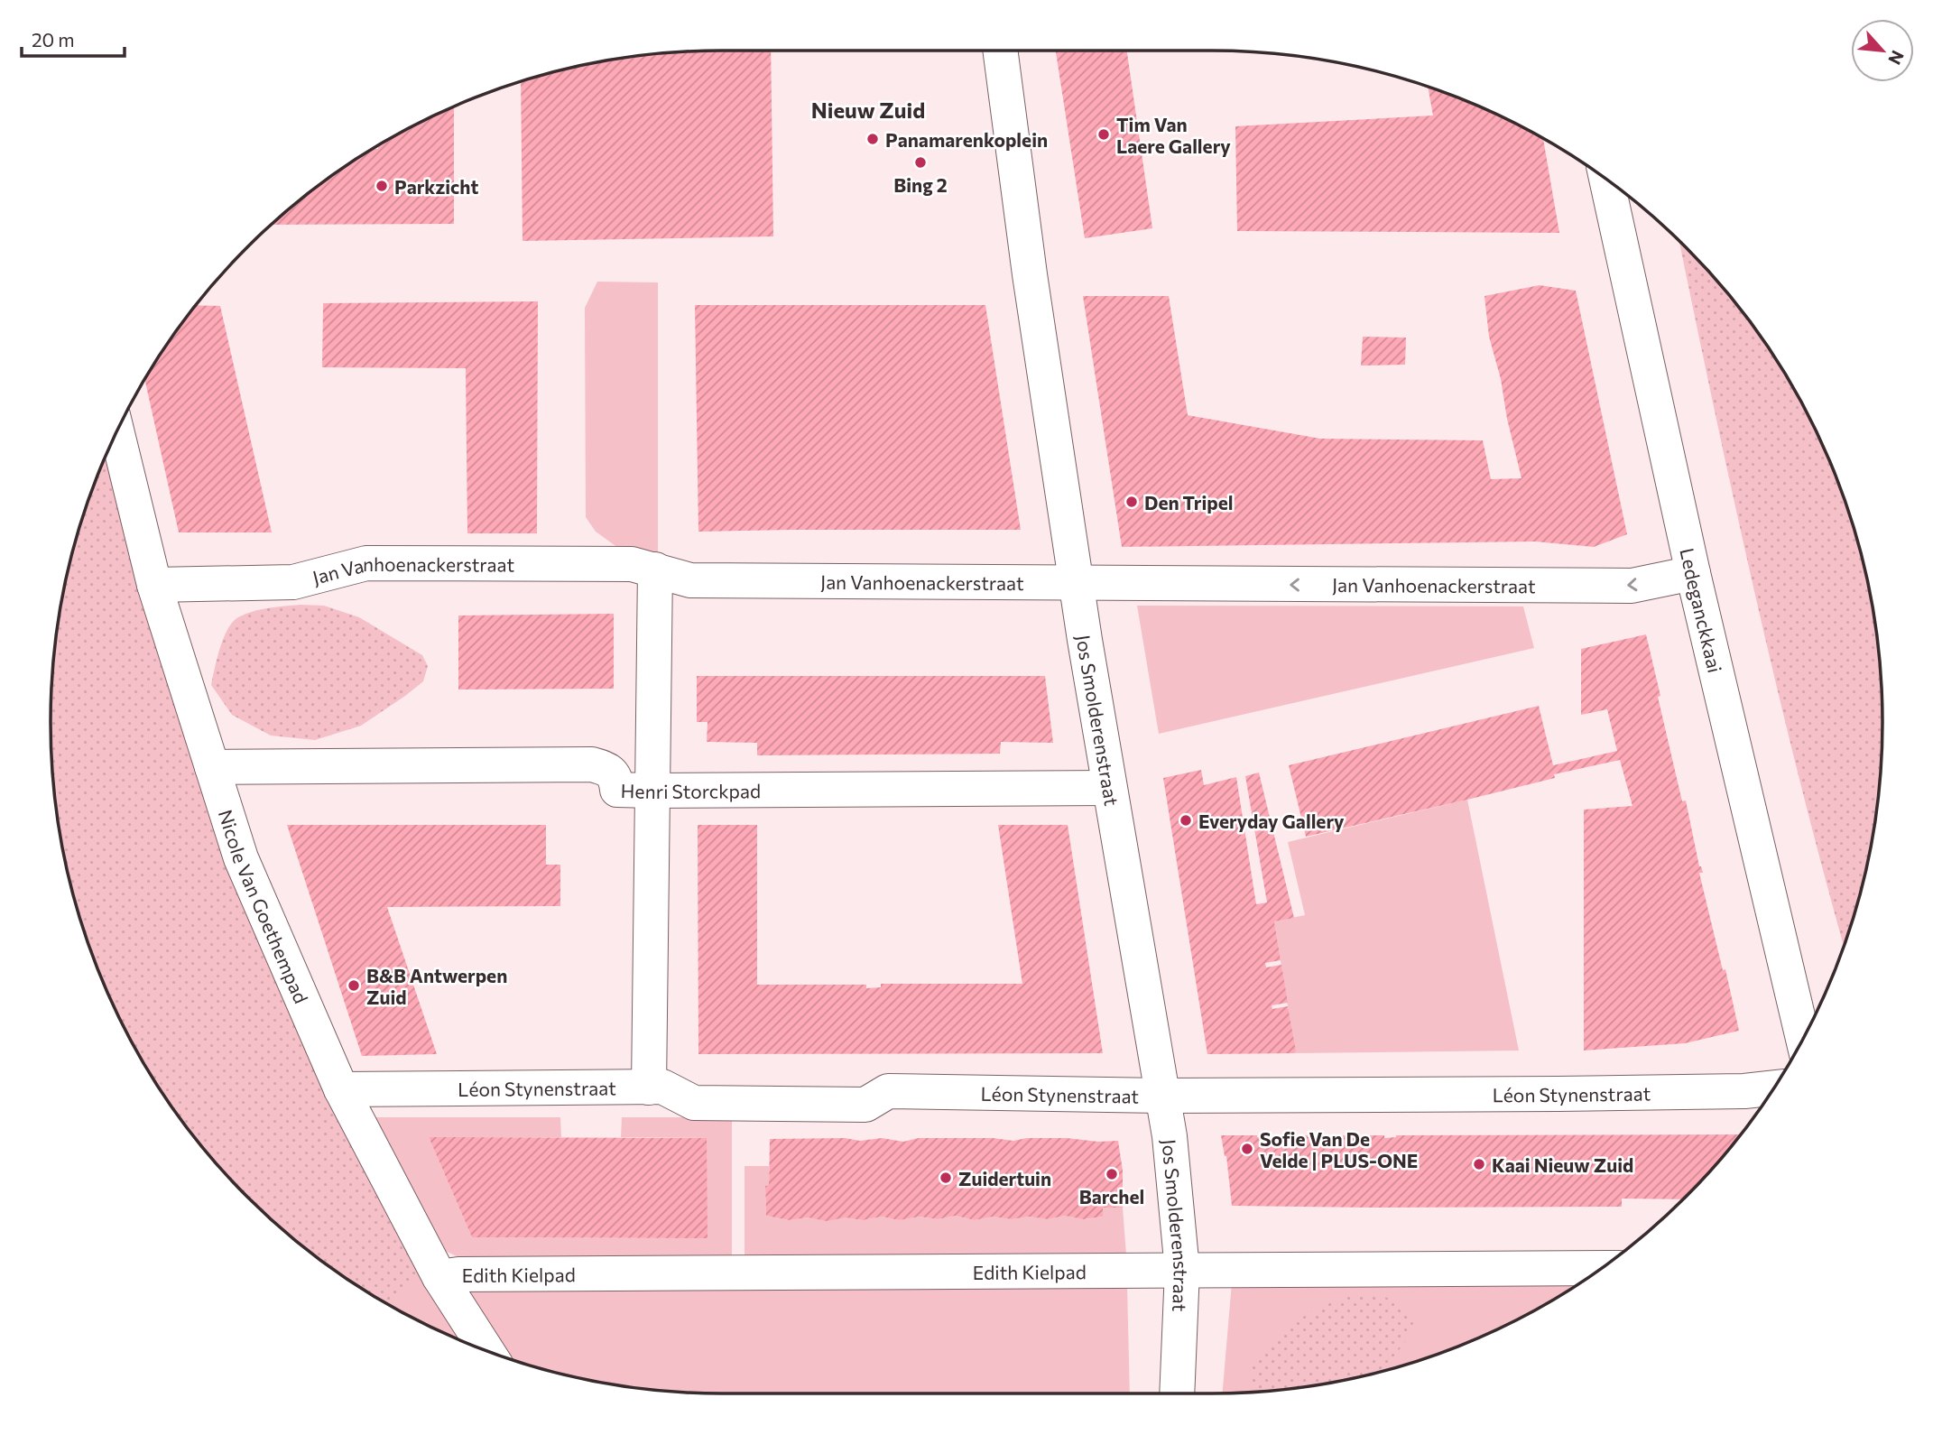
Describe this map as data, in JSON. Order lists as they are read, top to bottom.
{
  "streets": {
    "street": [
      "Jan Vanhoenackerstraat",
      "Ledeganckkaai",
      "Jos Smolderenstraat",
      "Henri Storckpad",
      "Nicole Van Goethempad",
      "Léon Stynenstraat",
      "Edith Kielpad"
    ]
  },
  "crossings": [
    ["Jan Vanhoenackerstraat", "Ledeganckkaai"],
    ["Jan Vanhoenackerstraat", "Jos Smolderenstraat"],
    ["Jan Vanhoenackerstraat", "Nicole Van Goethempad"],
    ["Jos Smolderenstraat", "Henri Storckpad"],
    ["Jos Smolderenstraat", "Léon Stynenstraat"],
    ["Jos Smolderenstraat", "Edith Kielpad"],
    ["Henri Storckpad", "Nicole Van Goethempad"],
    ["Nicole Van Goethempad", "Léon Stynenstraat"],
    ["Nicole Van Goethempad", "Edith Kielpad"]
  ],
  "one_way": ["Jan Vanhoenackerstraat"],
  "districts": ["Nieuw Zuid"],
  "places": [
    "Tim Van Laere Gallery",
    "Panamarenkoplein",
    "Bing 2",
    "Parkzicht",
    "Den Tripel",
    "Everyday Gallery",
    "B&B Antwerpen Zuid",
    "Sofie Van De Velde | PLUS-ONE",
    "Kaai Nieuw Zuid",
    "Barchel",
    "Zuidertuin"
  ],
  "scale_bar": "20 m",
  "north": "bottom right"
}
